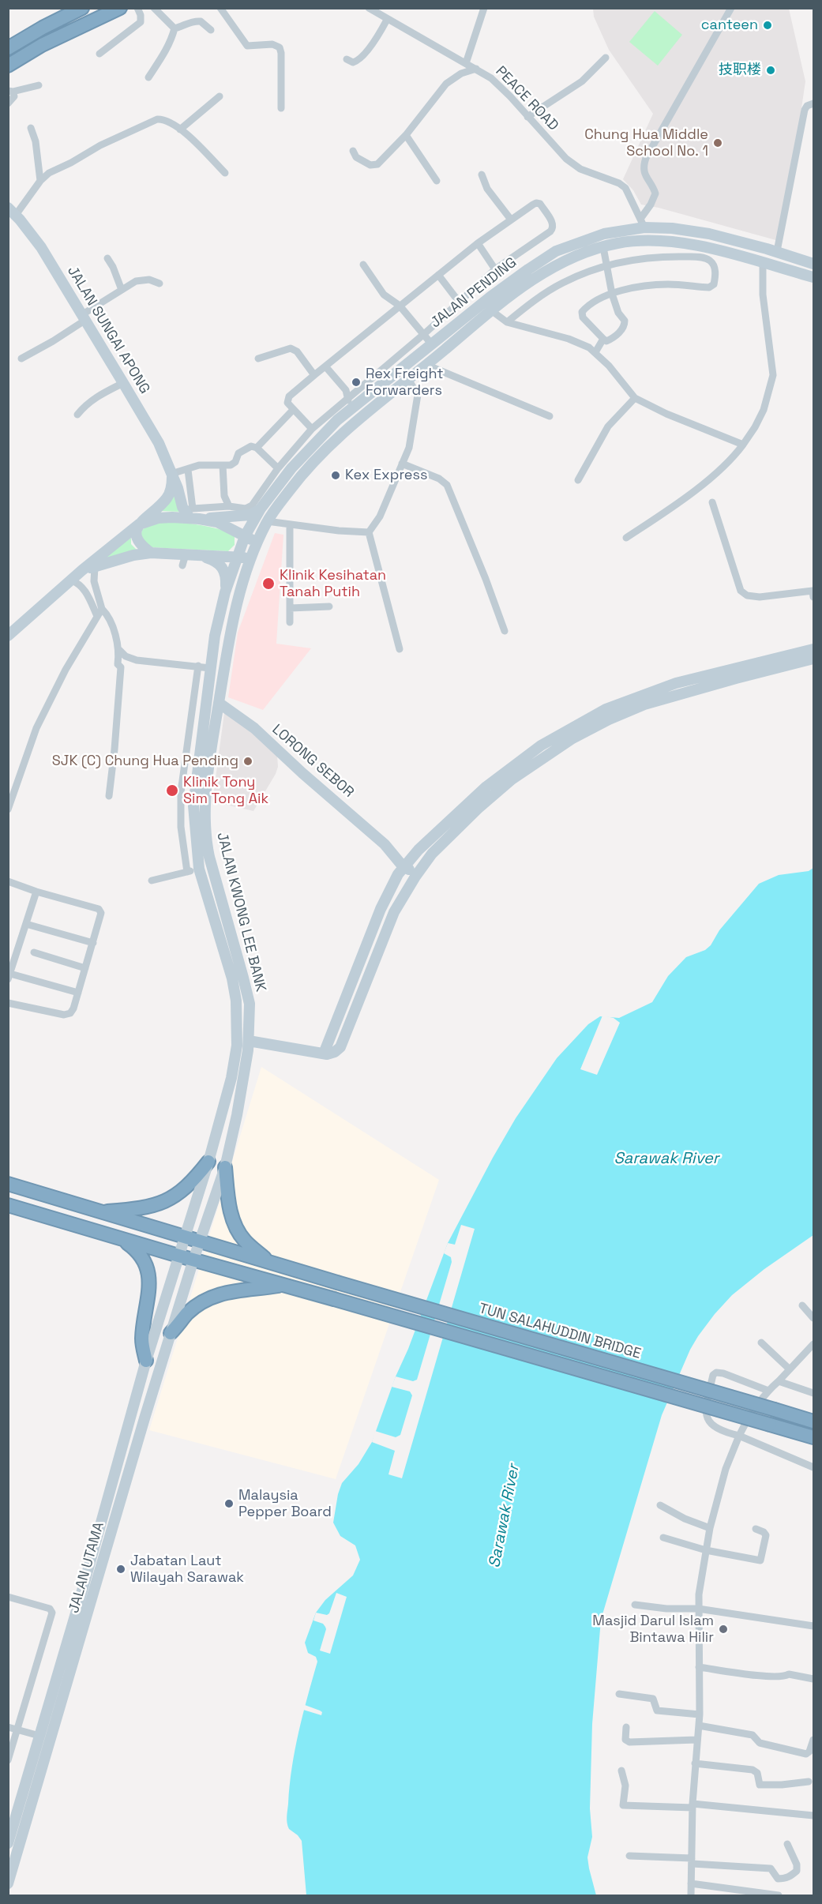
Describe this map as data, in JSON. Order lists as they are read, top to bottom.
{
  "streets": {
    "highway": ["TUN SALAHUDDIN BRIDGE"],
    "main road": [
      "JALAN PENDING",
      "JALAN SUNGAI APONG",
      "LORONG SEBOR",
      "JALAN KWONG LEE BANK",
      "JALAN UTAMA"
    ],
    "street": ["PEACE ROAD"]
  },
  "crossings": [
    ["PEACE ROAD", "JALAN PENDING"],
    ["JALAN PENDING", "JALAN KWONG LEE BANK"],
    ["LORONG SEBOR", "JALAN KWONG LEE BANK"],
    ["JALAN KWONG LEE BANK", "TUN SALAHUDDIN BRIDGE"],
    ["JALAN KWONG LEE BANK", "JALAN UTAMA"]
  ],
  "water": ["Sarawak River"],
  "places": [
    "canteen",
    "技职楼",
    "Chung Hua Middle School No. 1",
    "Rex Freight Forwarders",
    "Kex Express",
    "Klinik Kesihatan Tanah Putih",
    "SJK (C) Chung Hua Pending",
    "Klinik Tony Sim Tong Aik",
    "Malaysia Pepper Board",
    "Jabatan Laut Wilayah Sarawak",
    "Masjid Darul Islam Bintawa Hilir"
  ]
}
